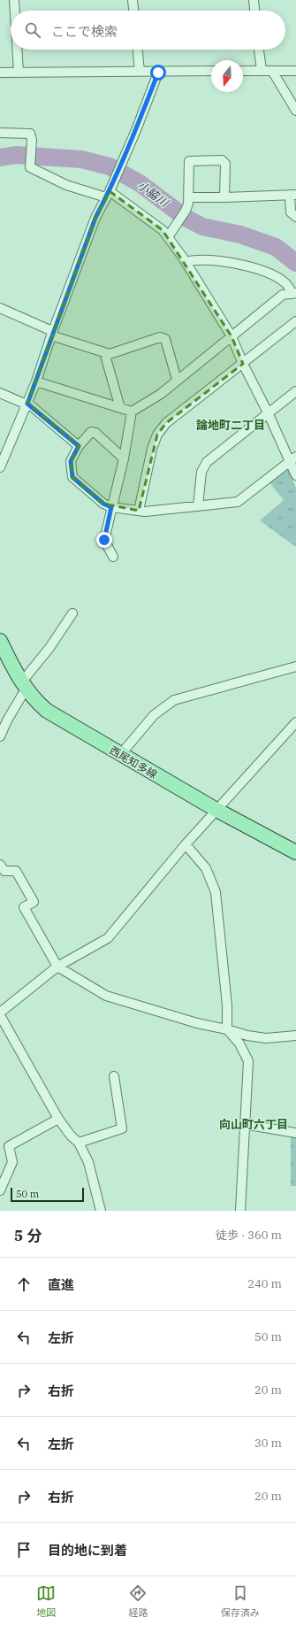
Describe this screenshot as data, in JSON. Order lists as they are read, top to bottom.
{
  "streets": {
    "main road": ["西尾知多線"]
  },
  "districts": ["論地町二丁目", "向山町六丁目"],
  "water": ["小脇川"],
  "scale_bar": "50 m",
  "north": "bottom",
  "page": {
    "search": "ここで検索",
    "scale": "50 m",
    "heading": ["5 分", "徒歩 · 360 m"],
    "list": [
      ["直進", "240 m"],
      ["左折", "50 m"],
      ["右折", "20 m"],
      ["左折", "30 m"],
      ["右折", "20 m"],
      "目的地に到着"
    ],
    "nav": ["地図", "経路", "保存済み"]
  }
}
